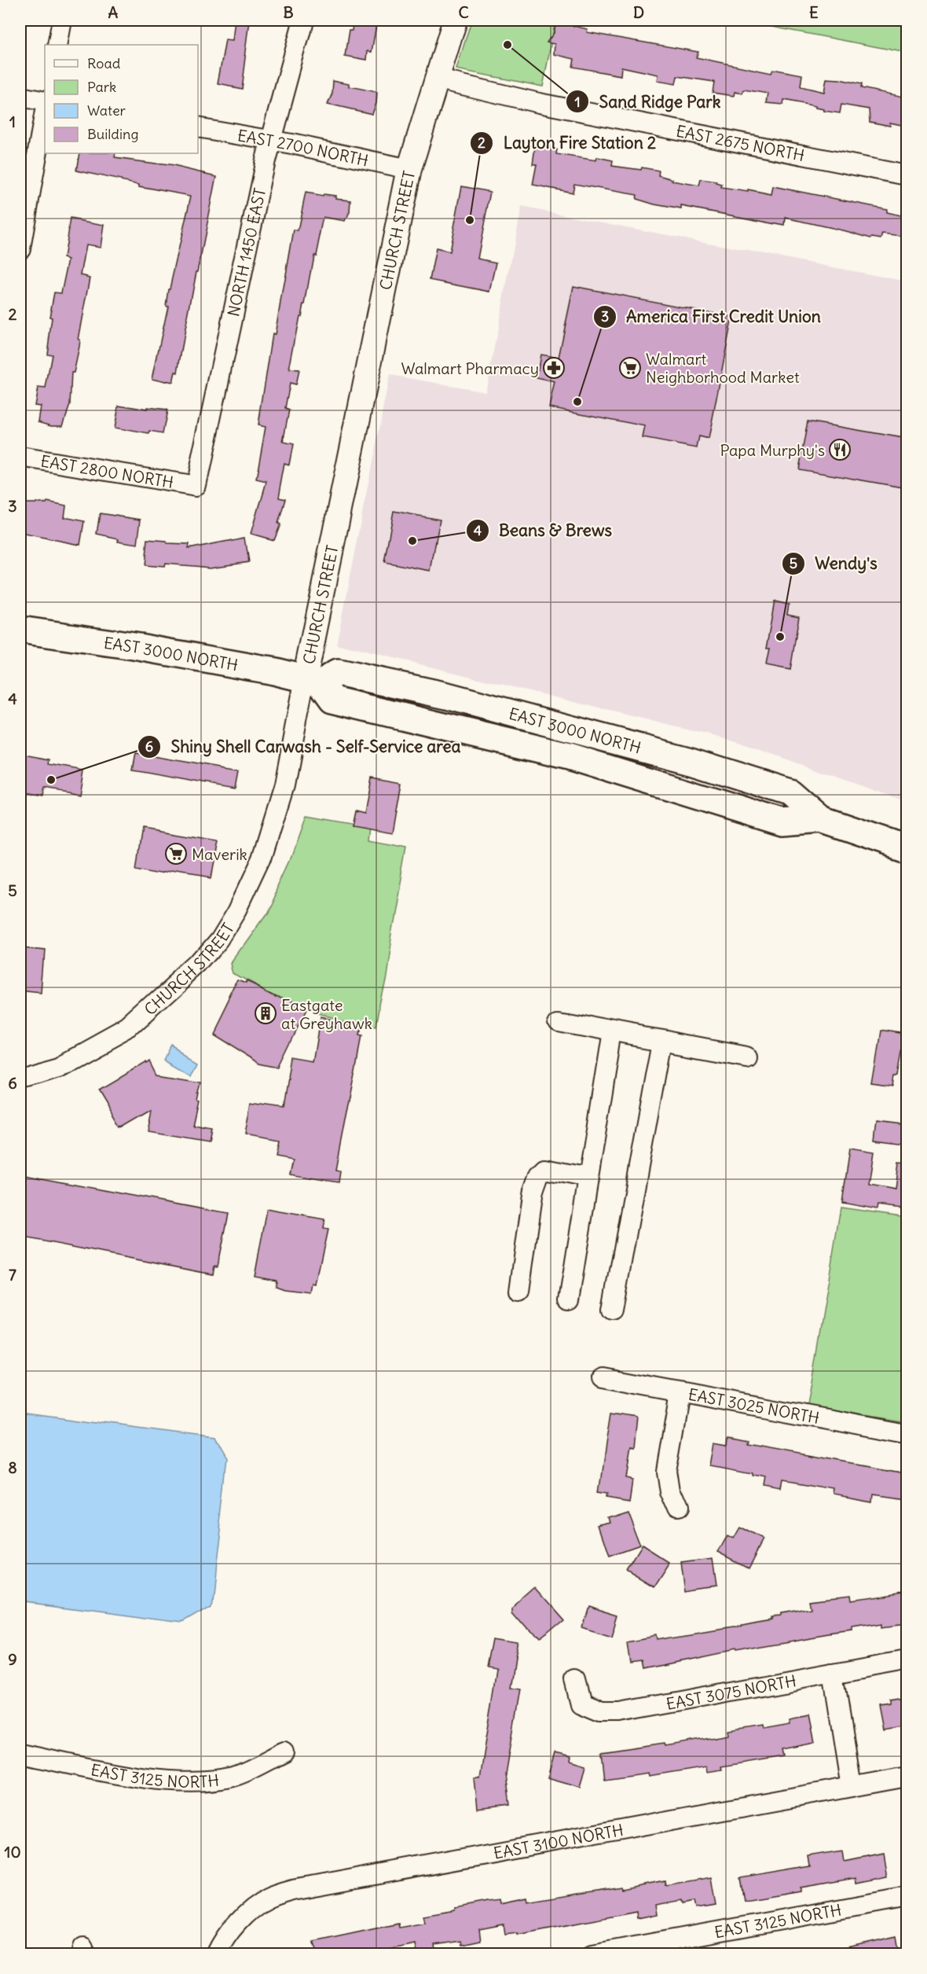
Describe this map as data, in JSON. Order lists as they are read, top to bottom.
{
  "streets": {
    "main road": ["EAST 3000 NORTH"],
    "street": [
      "EAST 2675 NORTH",
      "EAST 2700 NORTH",
      "CHURCH STREET",
      "NORTH 1450 EAST",
      "EAST 2800 NORTH",
      "EAST 3025 NORTH",
      "EAST 3075 NORTH",
      "EAST 3125 NORTH",
      "EAST 3100 NORTH"
    ]
  },
  "crossings": [
    ["EAST 2675 NORTH", "CHURCH STREET"],
    ["EAST 2700 NORTH", "CHURCH STREET"],
    ["EAST 2700 NORTH", "NORTH 1450 EAST"],
    ["CHURCH STREET", "EAST 3000 NORTH"],
    ["NORTH 1450 EAST", "EAST 2800 NORTH"]
  ],
  "places": {
    "other": [
      "Sand Ridge Park",
      "Layton Fire Station 2",
      "America First Credit Union",
      "Beans & Brews",
      "Wendy's",
      "Shiny Shell Carwash - Self-Service area"
    ],
    "pharmacy": ["Walmart Pharmacy"],
    "supermarket": ["Walmart Neighborhood Market", "Maverik"],
    "restaurant": ["Papa Murphy's"],
    "building": ["Eastgate at Greyhawk"]
  },
  "legend": [
    "Road",
    "Park",
    "Water",
    "Building"
  ],
  "grid": {
    "columns": [
      "A",
      "B",
      "C",
      "D",
      "E"
    ],
    "rows": [
      "1",
      "2",
      "3",
      "4",
      "5",
      "6",
      "7",
      "8",
      "9",
      "10"
    ]
  }
}
